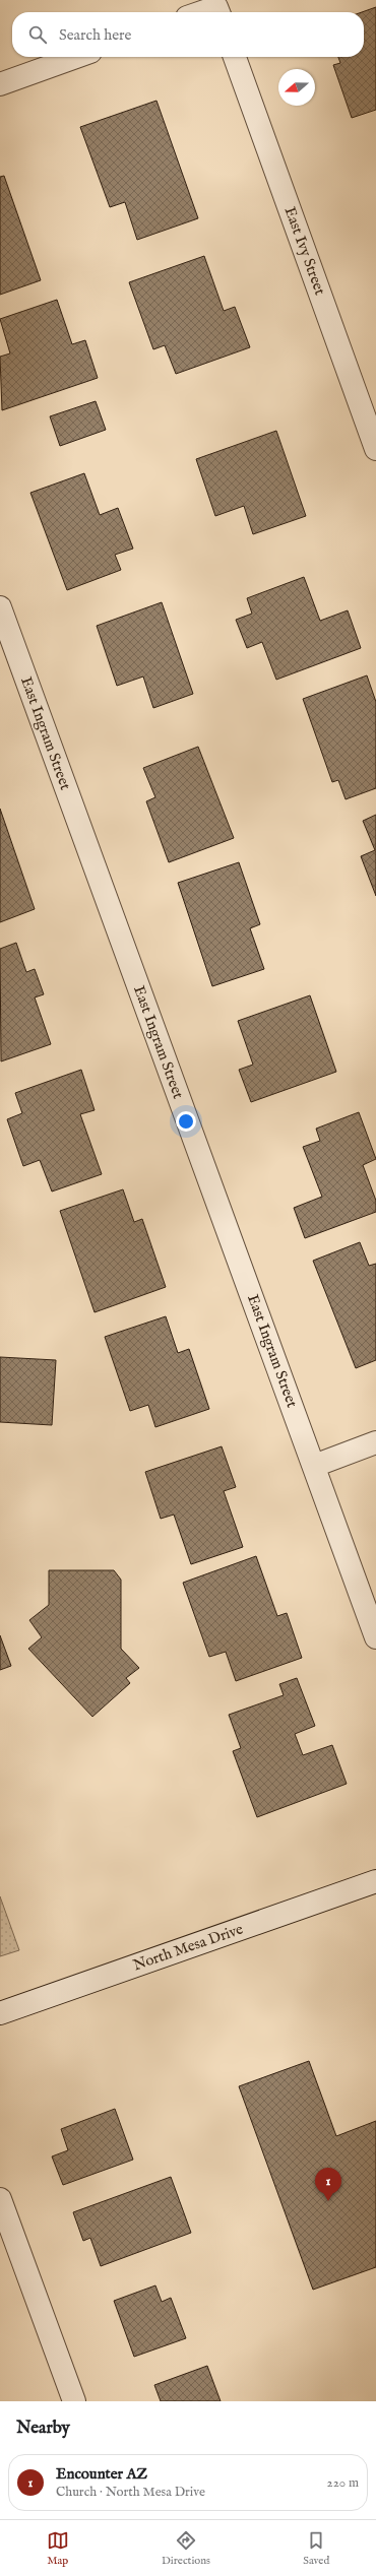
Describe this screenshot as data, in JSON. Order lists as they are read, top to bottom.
{
  "streets": {
    "street": ["East Ivy Street", "East Ingram Street", "North Mesa Drive"]
  },
  "north": "left",
  "page": {
    "search": "Search here",
    "pins": "1",
    "heading": "Nearby",
    "list": [
      {
        "mark": "1",
        "name": "Encounter AZ",
        "note": "Church · North Mesa Drive",
        "value": "220 m"
      }
    ],
    "nav": ["Map", "Directions", "Saved"]
  }
}
